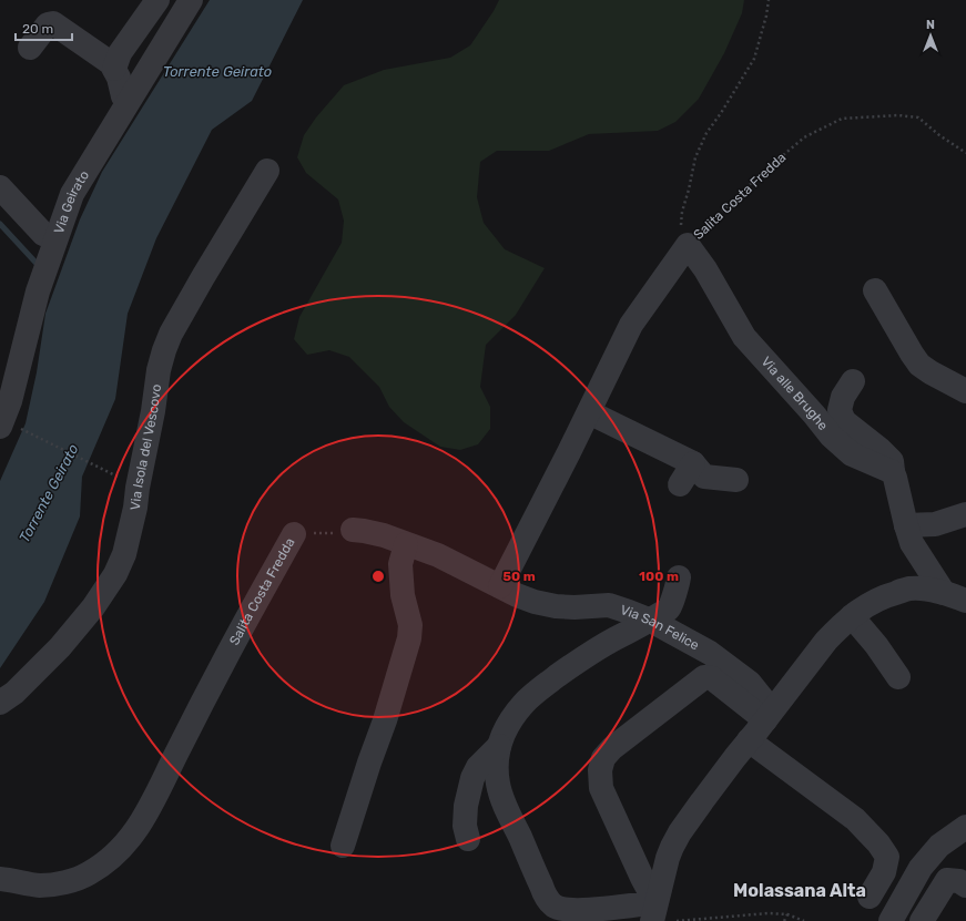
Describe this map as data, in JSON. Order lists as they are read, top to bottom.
{
  "streets": {
    "street": [
      "Salita Costa Fredda",
      "Via Geirato",
      "Via alle Brughe",
      "Via Isola del Vescovo",
      "Via San Felice"
    ]
  },
  "crossings": [
    ["Salita Costa Fredda", "Via alle Brughe"],
    ["Salita Costa Fredda", "Via San Felice"]
  ],
  "districts": ["Molassana Alta"],
  "water": ["Torrente Geirato"],
  "scale_bar": "20 m",
  "north": "top",
  "rings": ["50 m", "100 m"]
}
